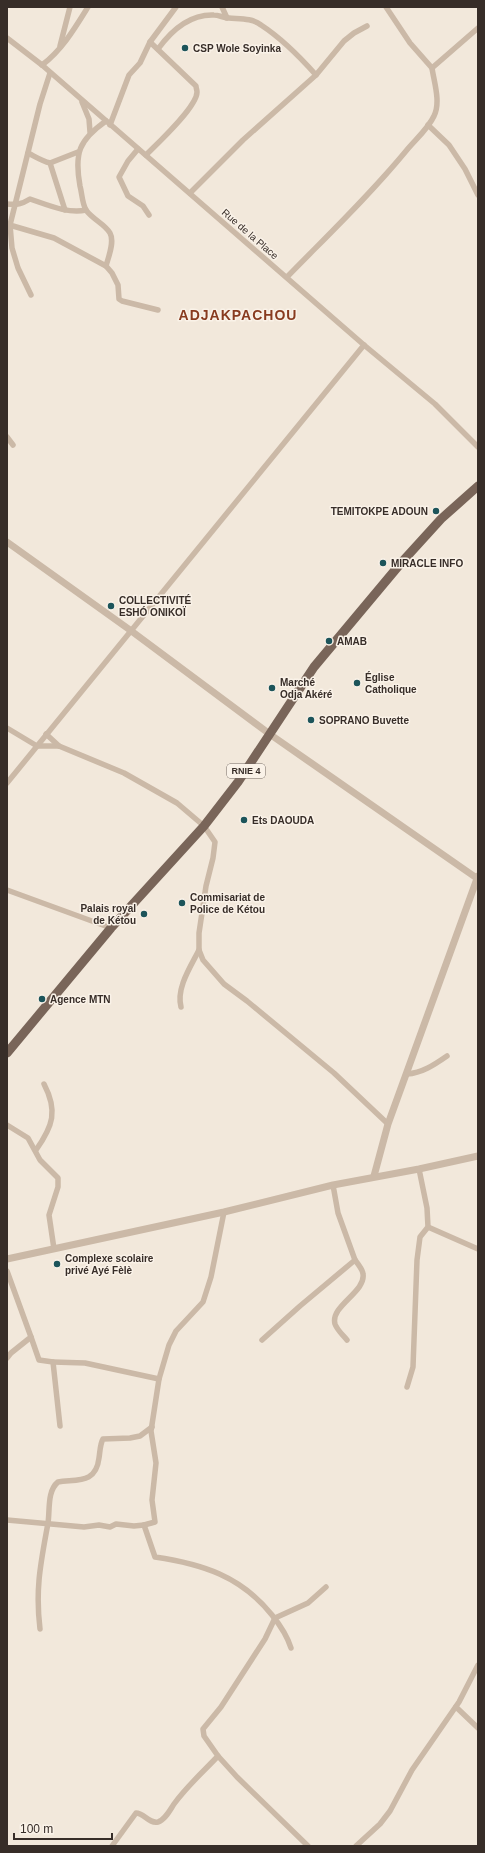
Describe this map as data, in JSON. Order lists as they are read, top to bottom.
{
  "streets": {
    "main road": ["RNIE 4"],
    "street": ["Rue de la Place"]
  },
  "districts": ["ADJAKPACHOU"],
  "places": [
    "CSP Wole Soyinka",
    "TEMITOKPE ADOUN",
    "MIRACLE INFO",
    "COLLECTIVITÉ ESHÓ ONIKOÏ",
    "AMAB",
    "Église Catholique",
    "Marché Odja Akéré",
    "SOPRANO Buvette",
    "Ets DAOUDA",
    "Commisariat de Police de Kétou",
    "Palais royal de Kétou",
    "Agence MTN",
    "Complexe scolaire privé Ayé Fèlè"
  ],
  "scale_bar": "100 m"
}
